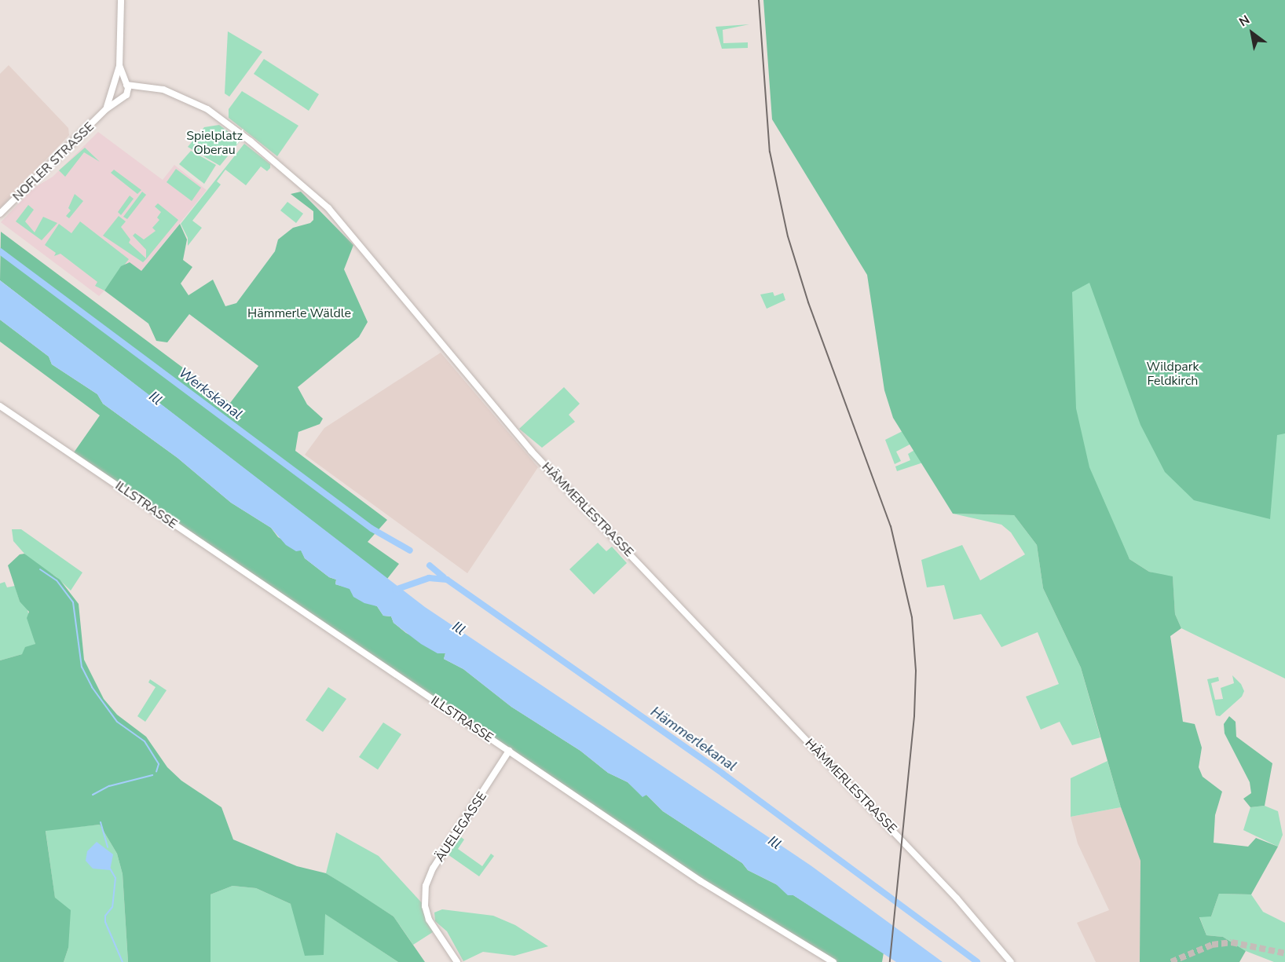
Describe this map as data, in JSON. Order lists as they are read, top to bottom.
{
  "streets": {
    "main road": [
      "NOFLER STRASSE",
      "ILLSTRASSE",
      "HÄMMERLESTRASSE",
      "ÄUELEGASSE"
    ]
  },
  "crossings": [
    ["NOFLER STRASSE", "HÄMMERLESTRASSE"],
    ["ILLSTRASSE", "ÄUELEGASSE"]
  ],
  "water": ["Werkskanal", "Ill", "Hämmerlekanal"],
  "parks": ["Spielplatz Oberau", "Hämmerle Wäldle", "Wildpark Feldkirch"],
  "north": "top left"
}
